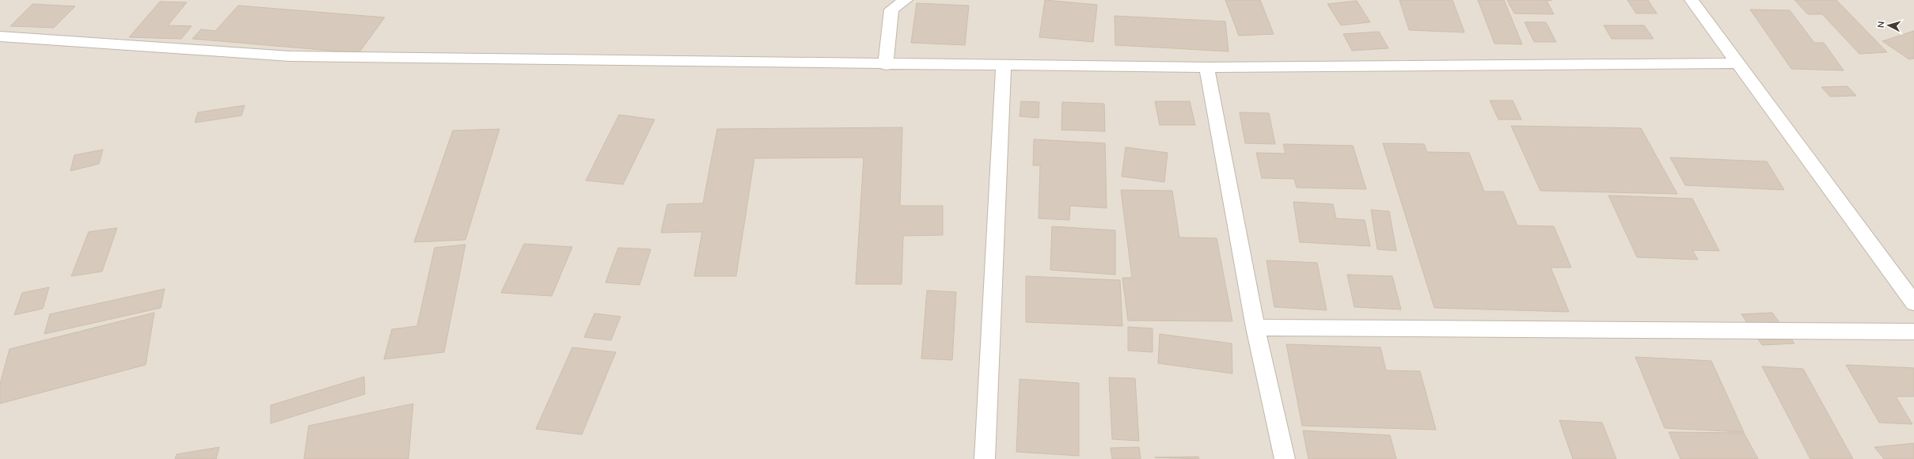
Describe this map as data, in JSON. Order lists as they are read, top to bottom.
{
  "north": "left"
}
